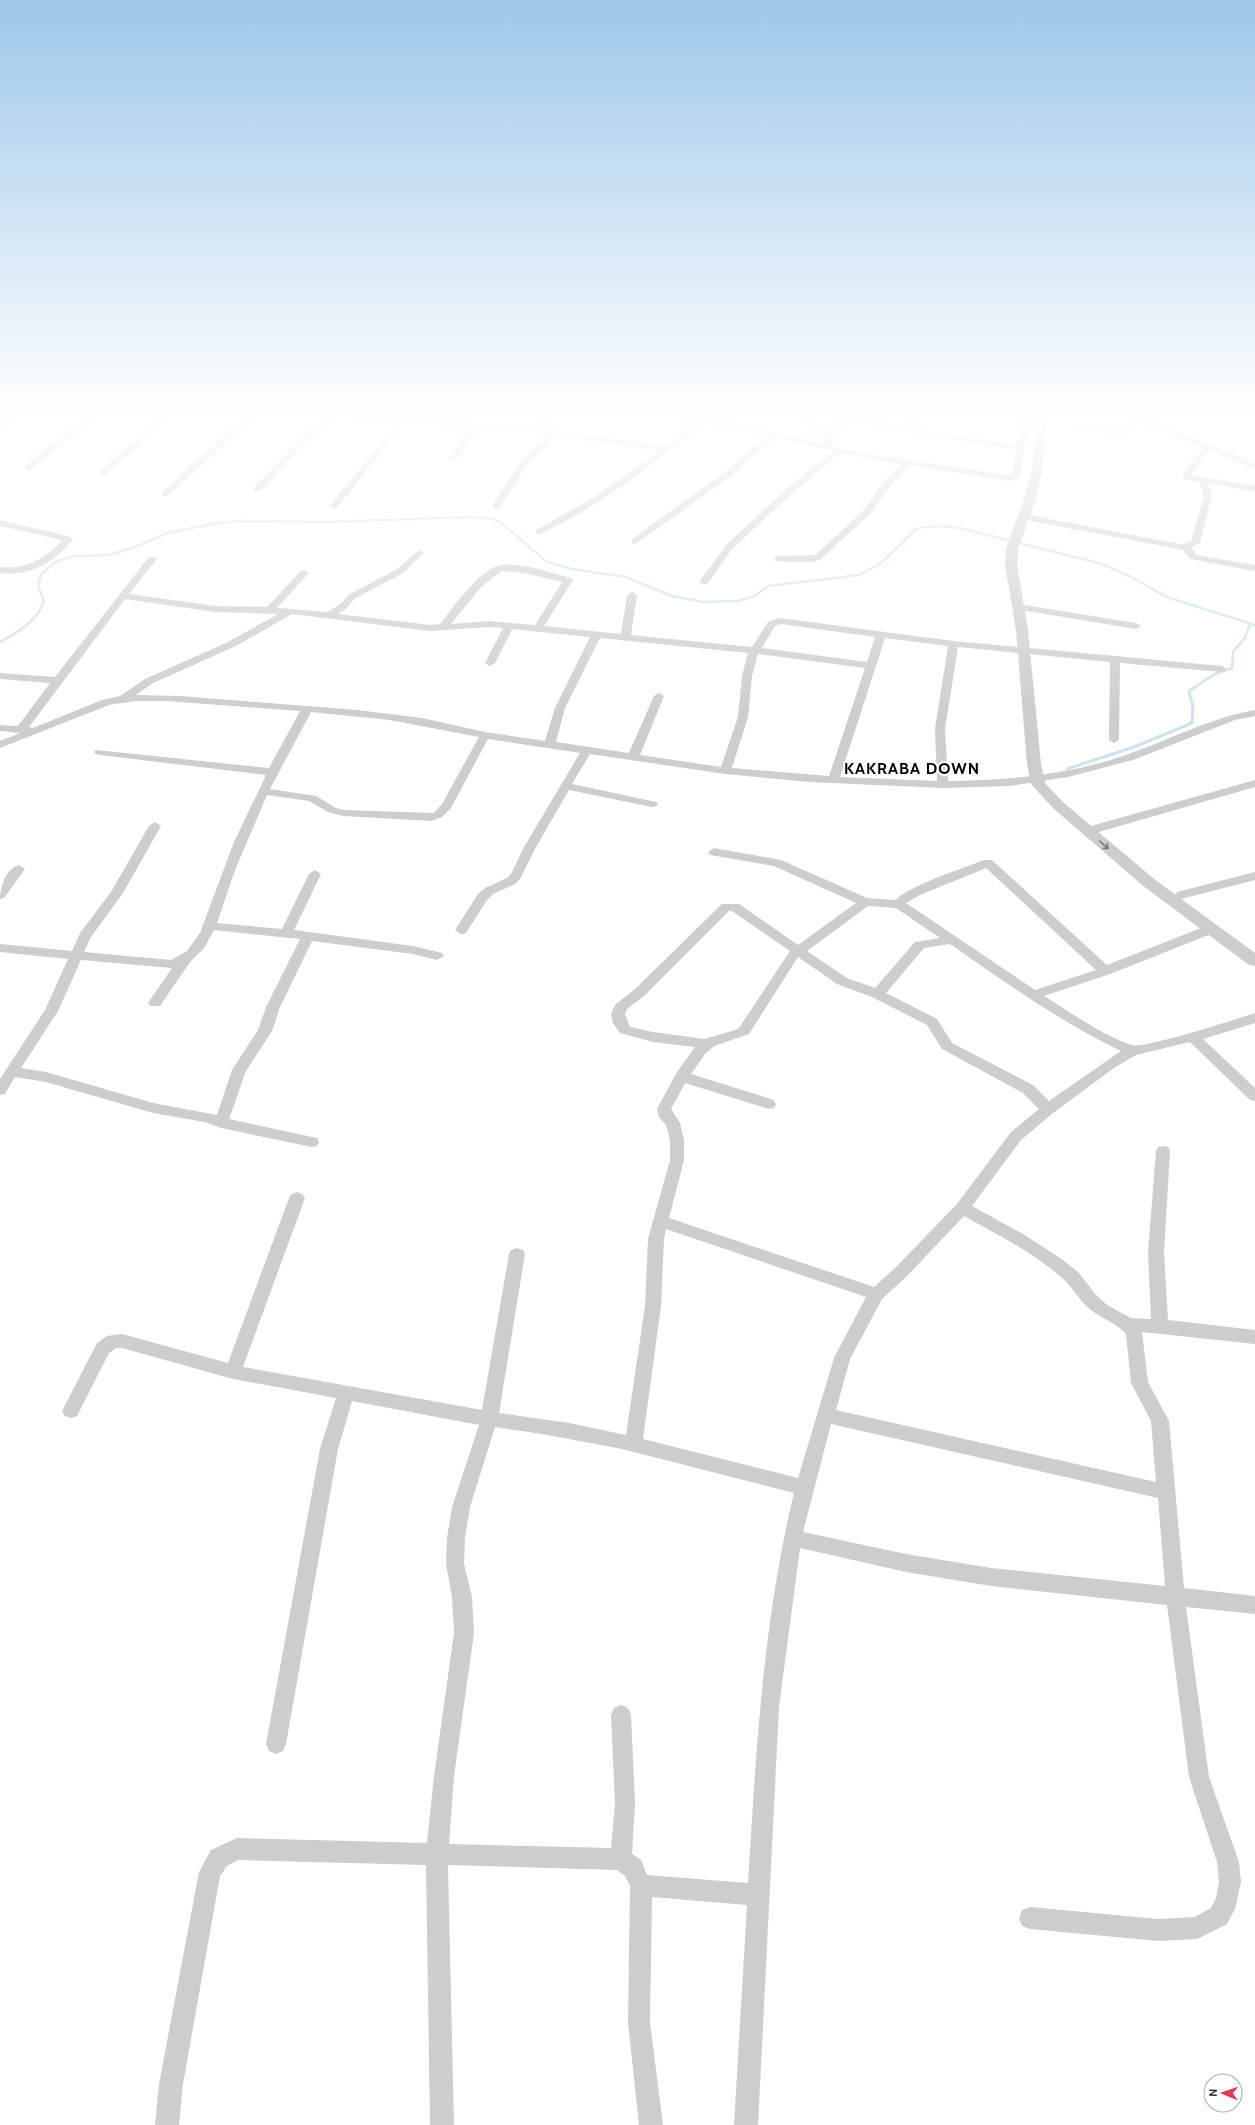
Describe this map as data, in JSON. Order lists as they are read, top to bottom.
{
  "districts": ["KAKRABA DOWN"],
  "north": "left"
}
